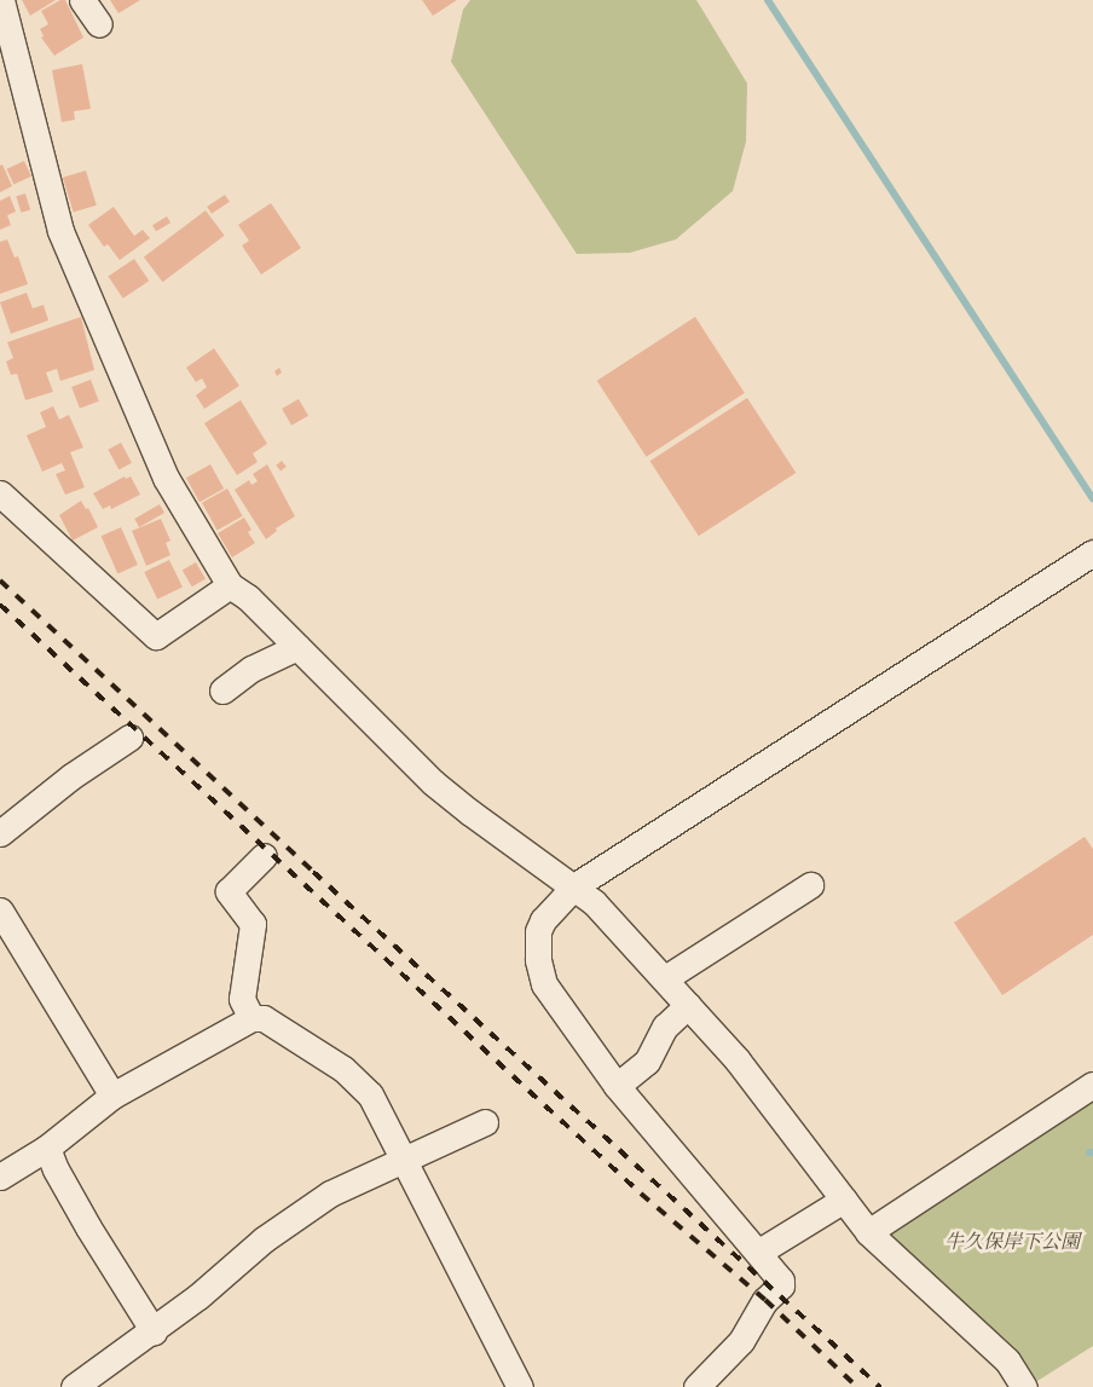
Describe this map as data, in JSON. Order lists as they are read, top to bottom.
{
  "parks": ["牛久保岸下公園"]
}
